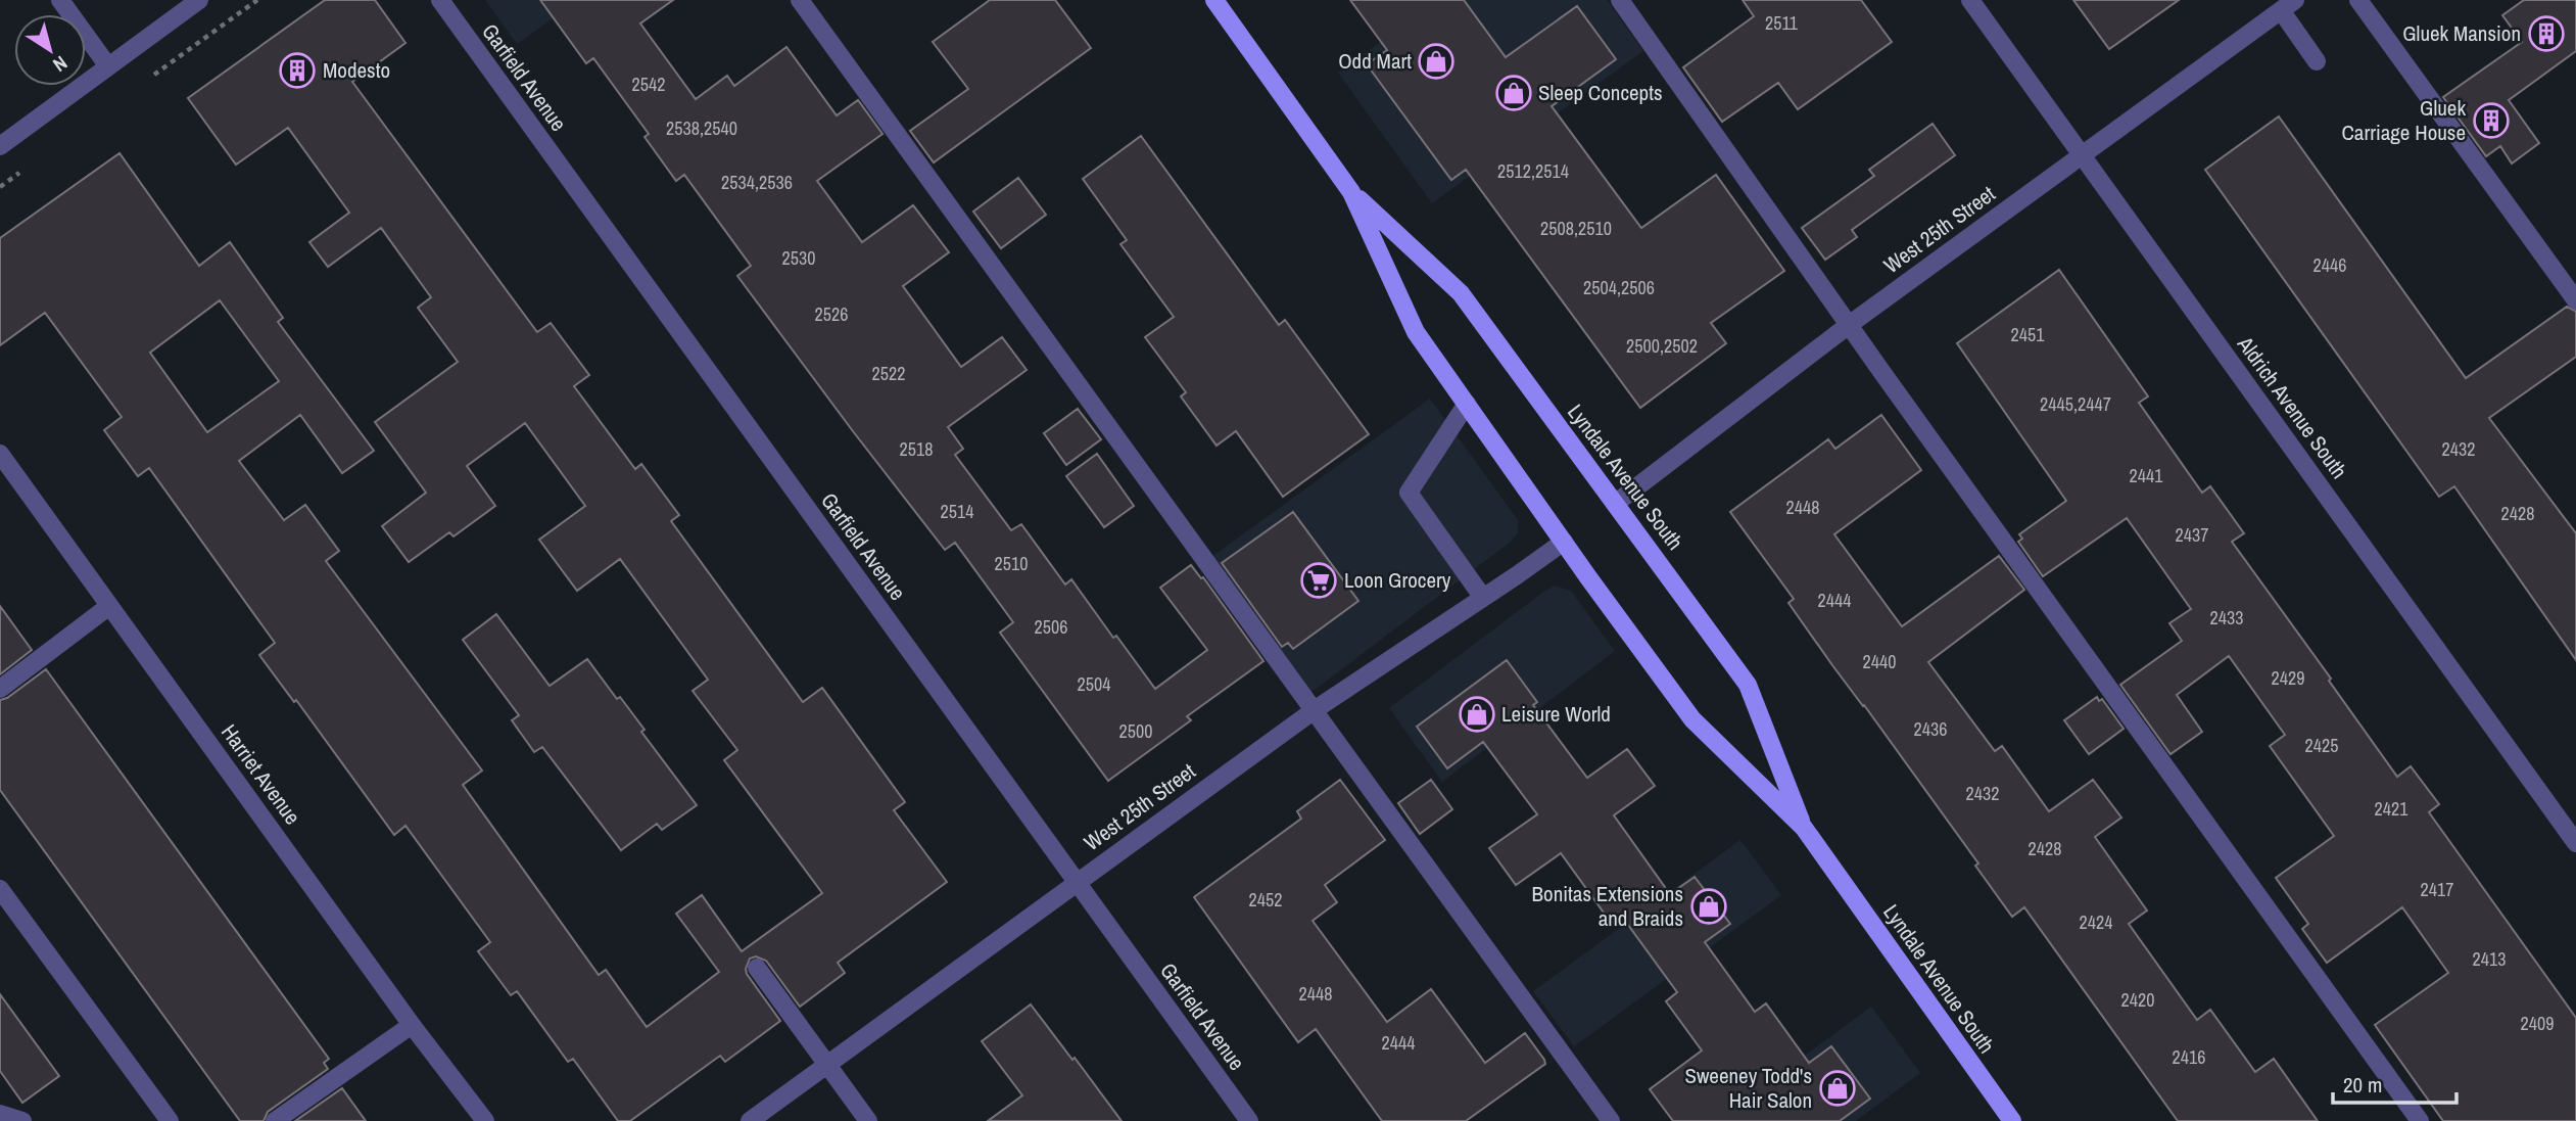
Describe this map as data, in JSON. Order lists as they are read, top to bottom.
{
  "streets": {
    "main road": ["Lyndale Avenue South"],
    "street": [
      "Garfield Avenue",
      "West 25th Street",
      "Aldrich Avenue South",
      "Harriet Avenue"
    ]
  },
  "crossings": [
    ["Garfield Avenue", "West 25th Street"],
    ["West 25th Street", "Aldrich Avenue South"],
    ["West 25th Street", "Lyndale Avenue South"]
  ],
  "places": {
    "building": ["Gluek Mansion", "Modesto", "Gluek Carriage House"],
    "shop": [
      "Odd Mart",
      "Sleep Concepts",
      "Leisure World",
      "Bonitas Extensions and Braids",
      "Sweeney Todd's Hair Salon"
    ],
    "supermarket": ["Loon Grocery"]
  },
  "house_numbers": [
    "2511",
    "2542",
    "2538,2540",
    "2512,2514",
    "2534,2536",
    "2508,2510",
    "2530",
    "2446",
    "2504,2506",
    "2526",
    "2451",
    "2500,2502",
    "2522",
    "2445,2447",
    "2518",
    "2432",
    "2441",
    "2448",
    "2514",
    "2428",
    "2437",
    "2510",
    "2444",
    "2433",
    "2506",
    "2440",
    "2429",
    "2504",
    "2436",
    "2500",
    "2425",
    "2432",
    "2421",
    "2428",
    "2417",
    "2452",
    "2424",
    "2413",
    "2448",
    "2420",
    "2409",
    "2444",
    "2416"
  ],
  "scale_bar": "20 m",
  "north": "bottom right"
}
